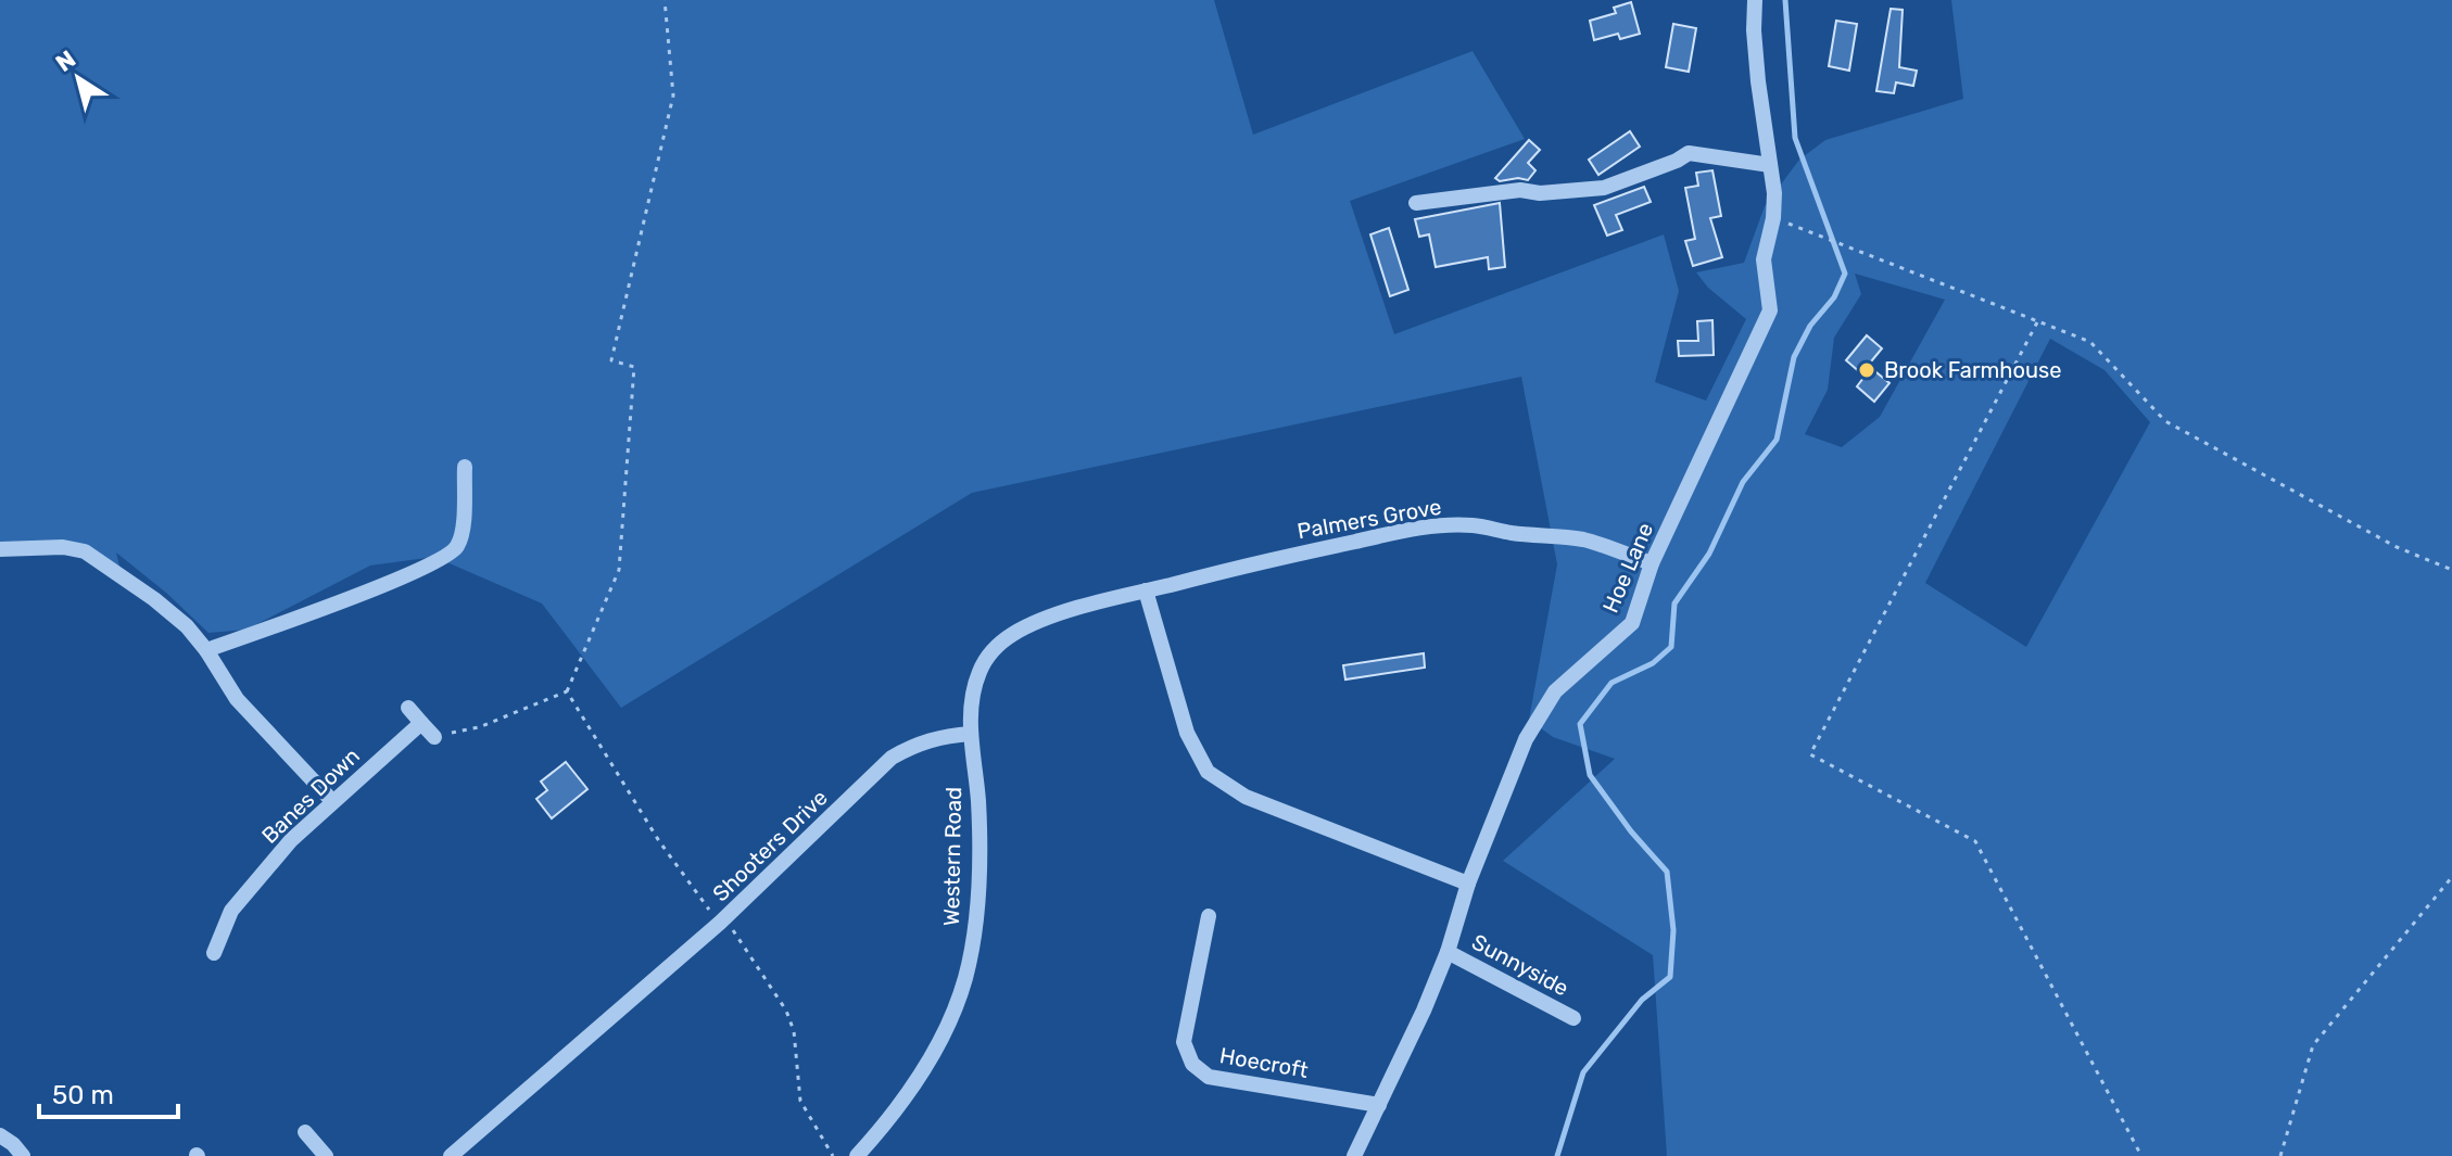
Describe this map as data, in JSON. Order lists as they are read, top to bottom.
{
  "streets": {
    "street": [
      "Palmers Grove",
      "Hoe Lane",
      "Banes Down",
      "Shooters Drive",
      "Western Road",
      "Sunnyside",
      "Hoecroft"
    ]
  },
  "crossings": [
    ["Palmers Grove", "Hoe Lane"],
    ["Palmers Grove", "Shooters Drive"],
    ["Palmers Grove", "Western Road"],
    ["Hoe Lane", "Sunnyside"],
    ["Hoe Lane", "Hoecroft"],
    ["Shooters Drive", "Western Road"]
  ],
  "places": ["Brook Farmhouse"],
  "scale_bar": "50 m",
  "north": "top left"
}
